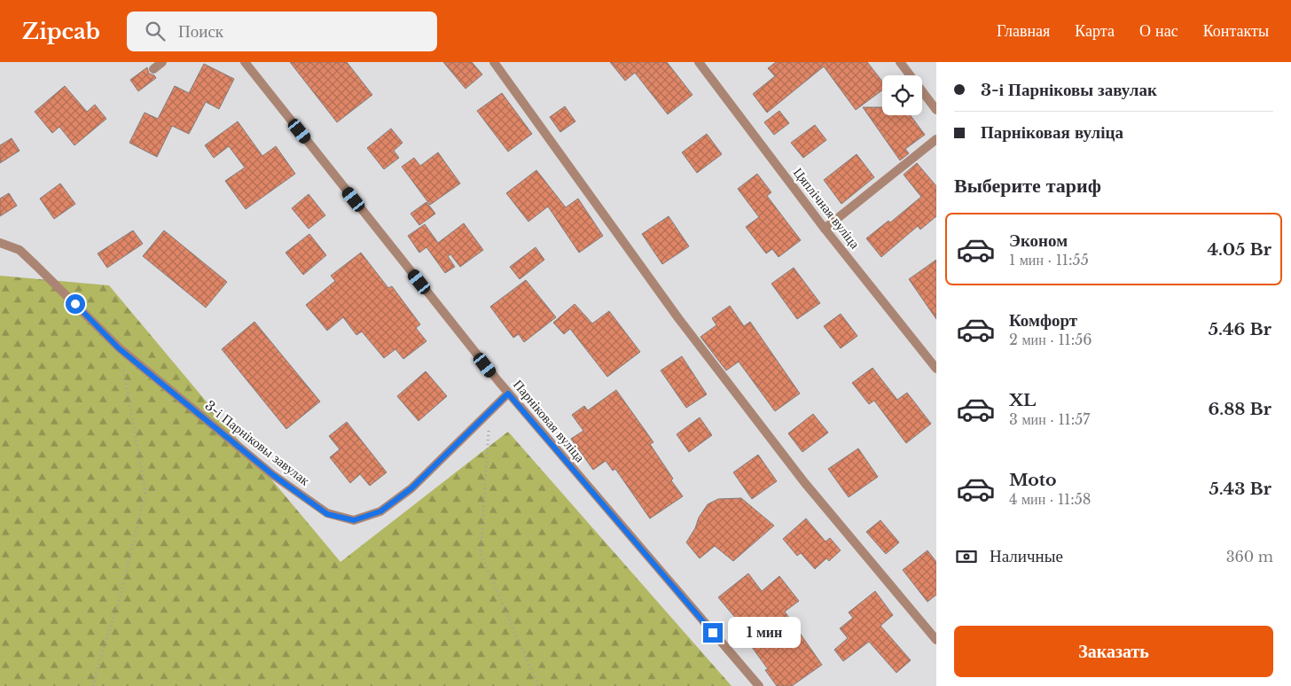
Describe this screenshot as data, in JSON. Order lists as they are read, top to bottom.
{
  "streets": {
    "street": ["Цяплічная вуліца", "Парніковая вуліца", "3-і Парніковы завулак"]
  },
  "crossings": [
    ["Парніковая вуліца", "3-і Парніковы завулак"]
  ],
  "page": {
    "header": "Zipcab",
    "search": "Поиск",
    "nav": [
      "Главная",
      "Карта",
      "О нас",
      "Контакты"
    ],
    "banner": ["3-і Парніковы завулак", "Парніковая вуліца"],
    "heading": "Выберите тариф",
    "list": [
      {
        "name": "Эконом",
        "note": "1 мин · 11:55",
        "value": "4.05 Br"
      },
      {
        "name": "Комфорт",
        "note": "2 мин · 11:56",
        "value": "5.46 Br"
      },
      {
        "name": "XL",
        "note": "3 мин · 11:57",
        "value": "6.88 Br"
      },
      {
        "name": "Moto",
        "note": "4 мин · 11:58",
        "value": "5.43 Br"
      }
    ],
    "pay": ["Наличные", "360 m"],
    "bubble": "1 мин",
    "buttons": "Заказать"
  }
}
